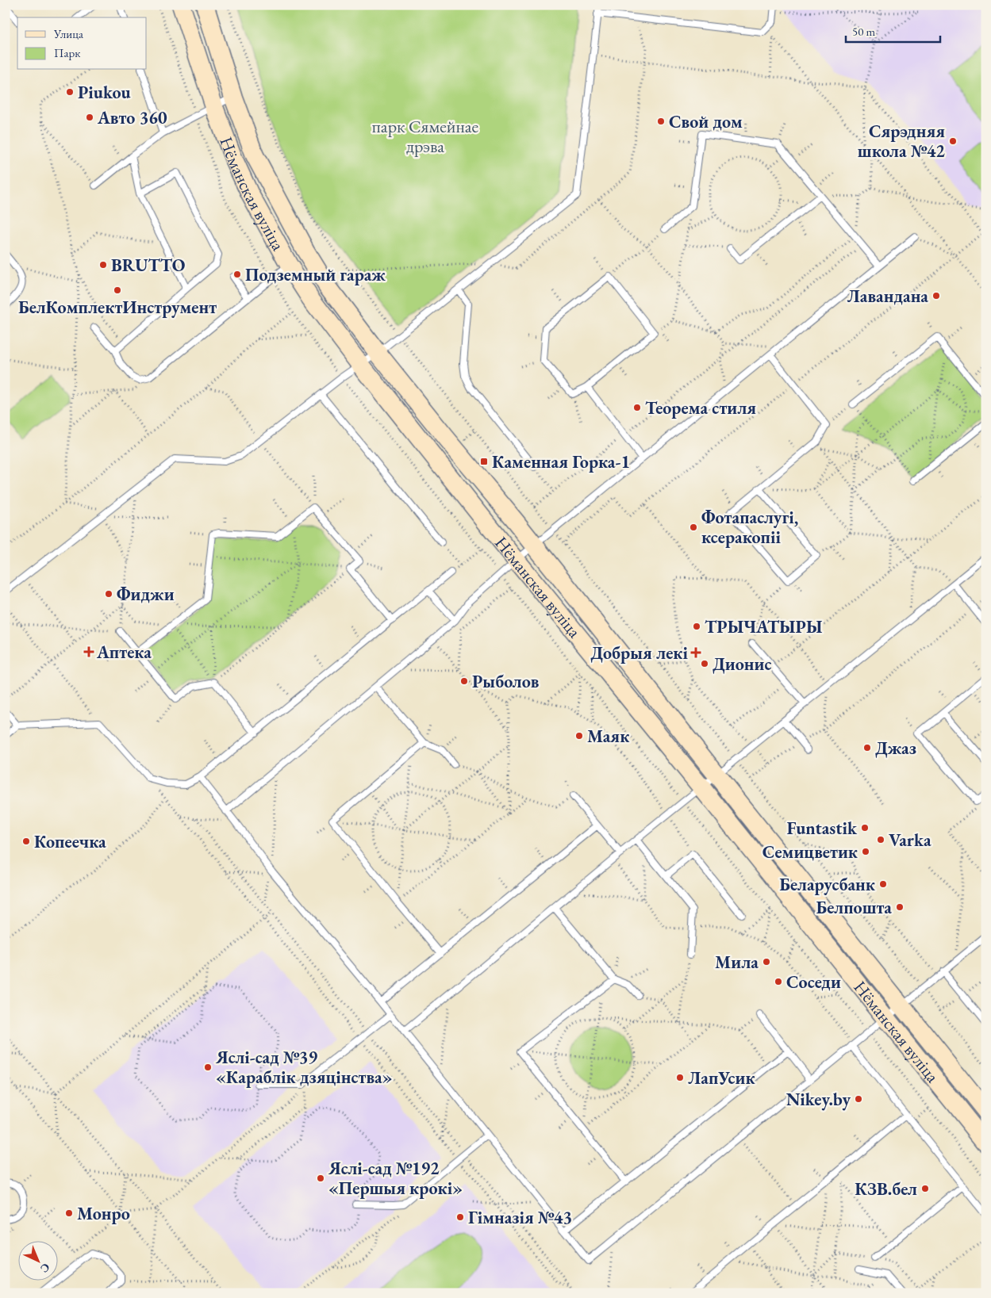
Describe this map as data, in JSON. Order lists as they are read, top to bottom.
{
  "streets": {
    "main road": ["Нёманская вуліца"]
  },
  "parks": ["парк Сямейнае дрэва"],
  "places": {
    "other": [
      "Piukou",
      "Авто 360",
      "Свой дом",
      "Сярэдняя школа №42",
      "BRUTTO",
      "Подземный гараж",
      "БелКомплектИнструмент",
      "Лавандана",
      "Теорема стиля",
      "Фотапаслугі, ксеракопіі",
      "Фиджи",
      "ТРЫЧАТЫРЫ",
      "Дионис",
      "Рыболов",
      "Маяк",
      "Джаз",
      "Funtastik",
      "Varka",
      "Копеечка",
      "Семицветик",
      "Беларусбанк",
      "Белпошта",
      "Мила",
      "Соседи",
      "Яслі-сад №39 «Караблік дзяцінства»",
      "ЛапУсик",
      "Nikey.by",
      "Яслі-сад №192 «Першыя крокі»",
      "КЗВ.бел",
      "Монро",
      "Гімназія №43"
    ],
    "transit": ["Каменная Горка-1"],
    "health": ["Аптека", "Добрыя лекі"]
  },
  "legend": ["Улица", "Парк"],
  "scale_bar": "50 m",
  "north": "bottom right"
}
